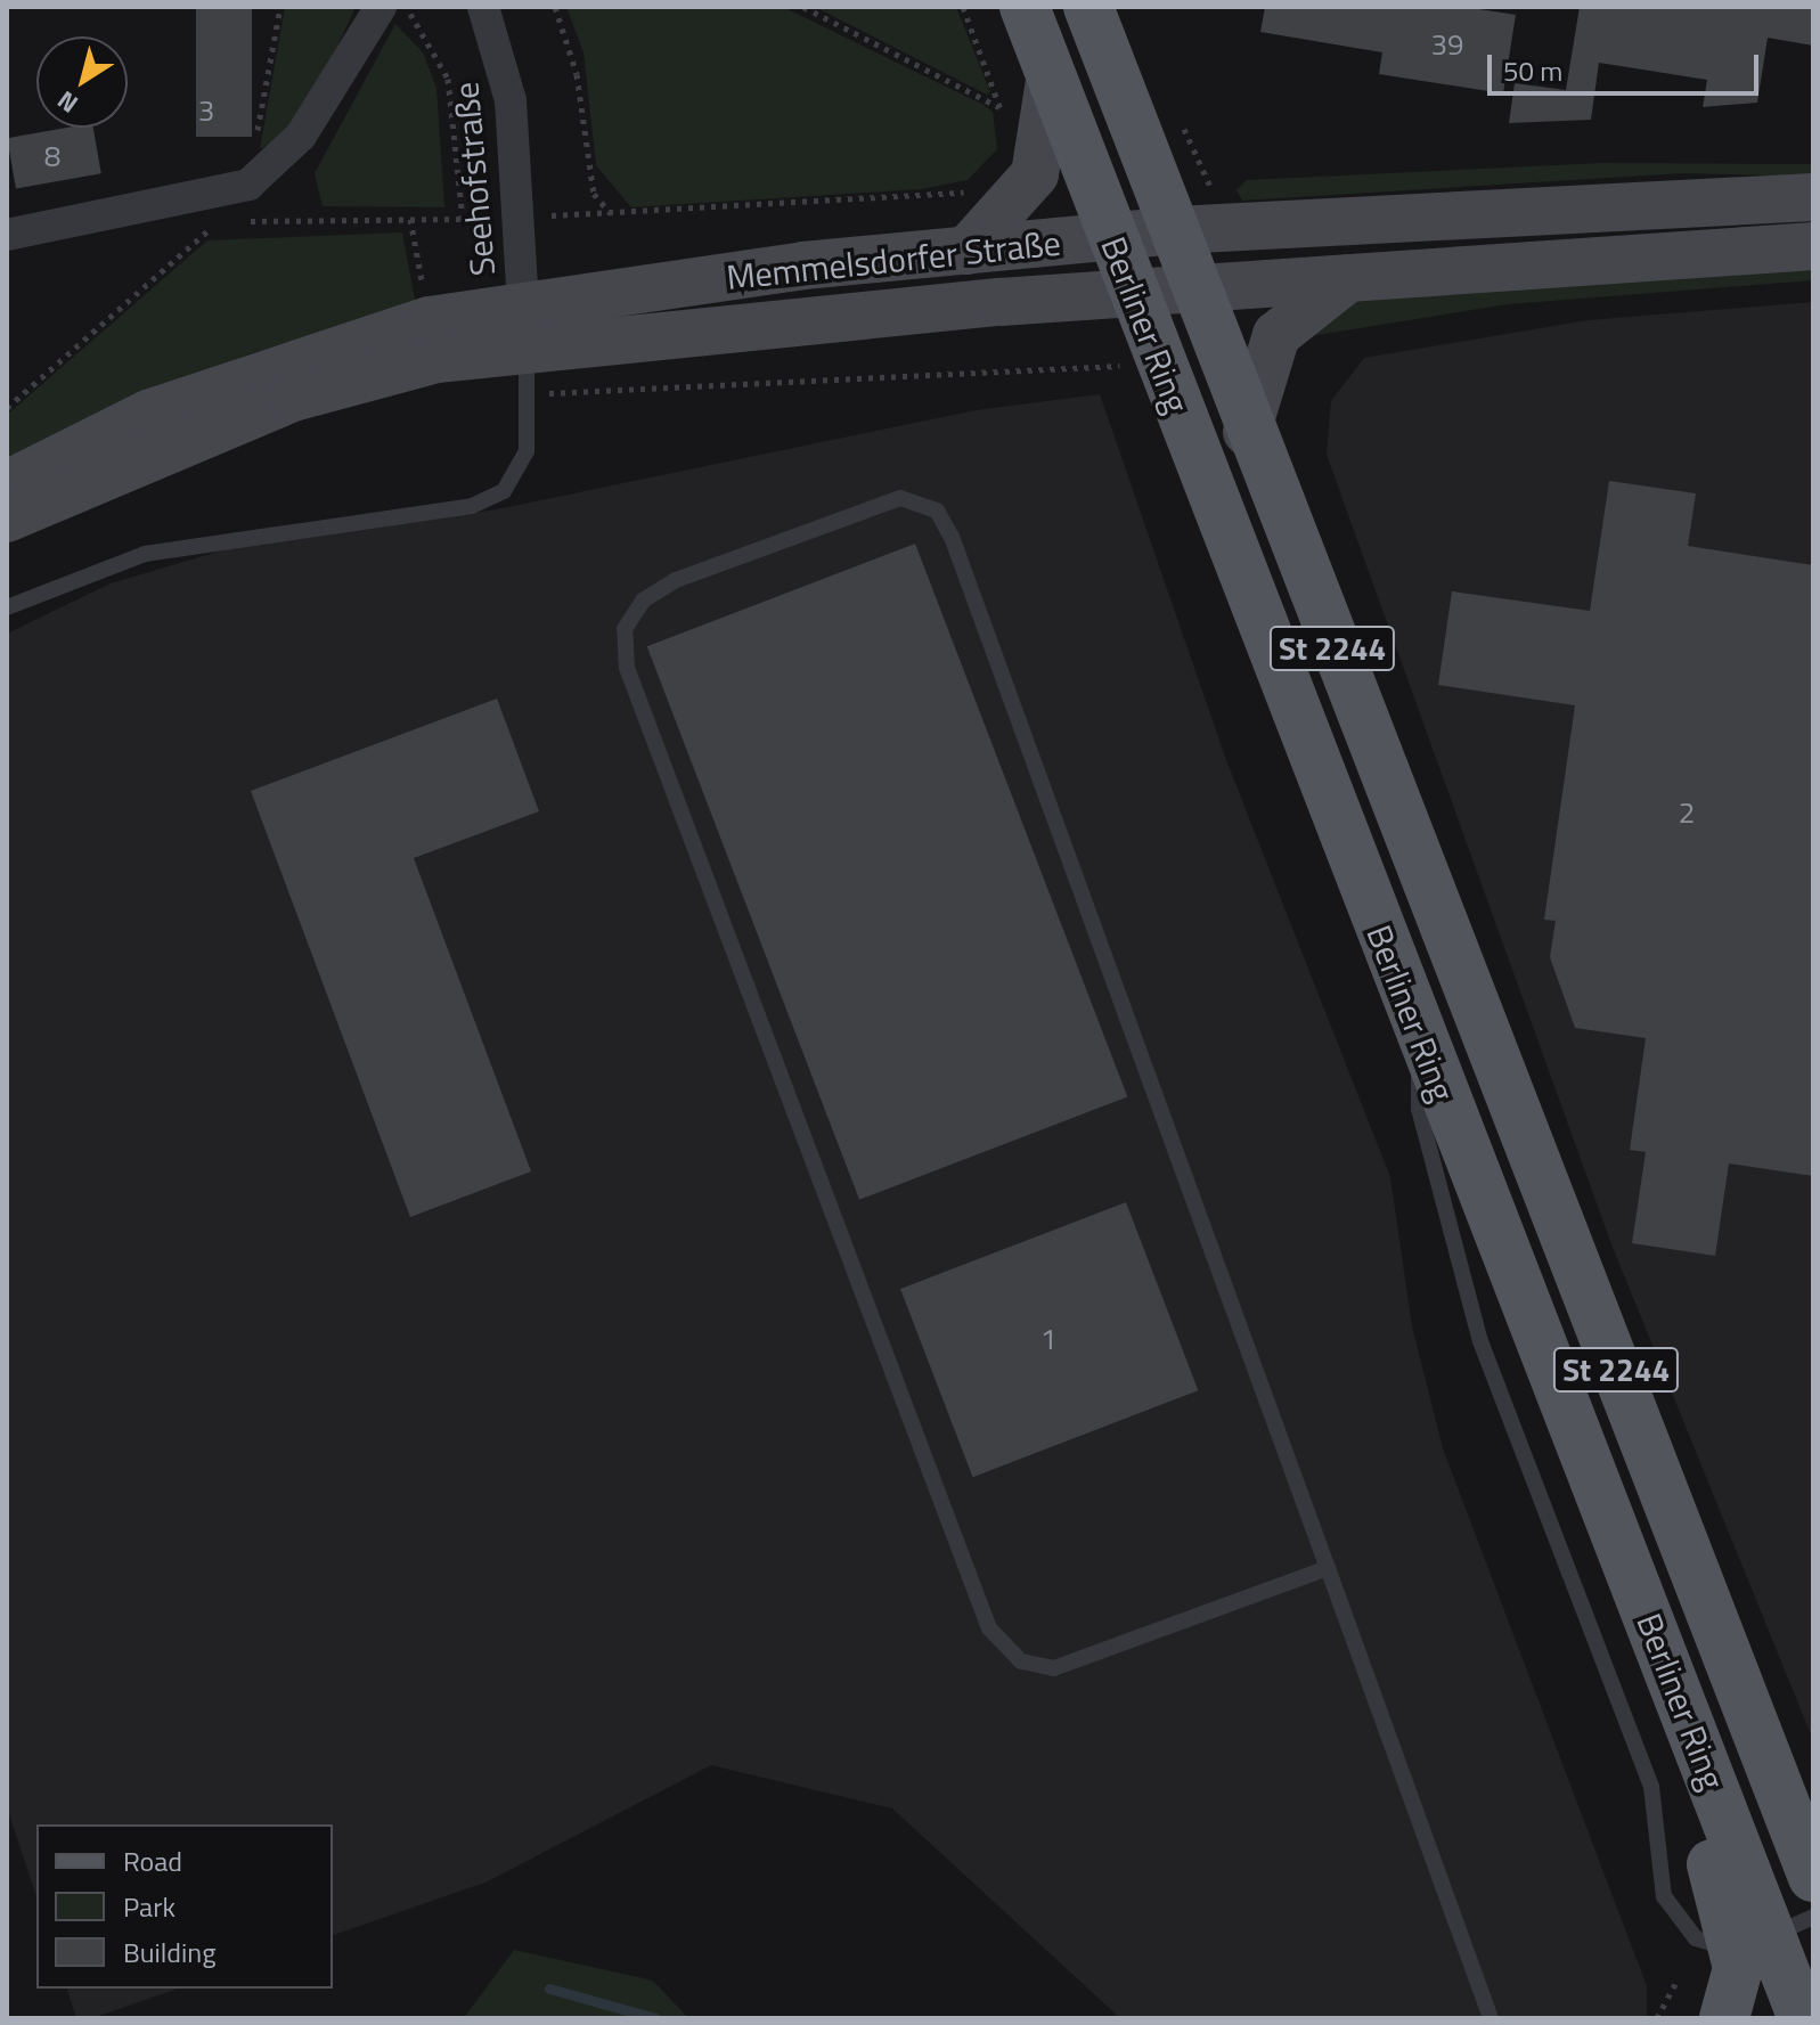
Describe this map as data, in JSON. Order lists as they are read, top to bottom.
{
  "streets": {
    "main road": ["Memmelsdorfer Straße", "Berliner Ring", "St 2244"],
    "street": ["Seehofstraße"]
  },
  "crossings": [
    ["Seehofstraße", "Memmelsdorfer Straße"],
    ["Memmelsdorfer Straße", "Berliner Ring"]
  ],
  "house_numbers": [
    "39",
    "3",
    "8",
    "2",
    "1"
  ],
  "legend": ["Road", "Park", "Building"],
  "scale_bar": "50 m",
  "north": "bottom left"
}
